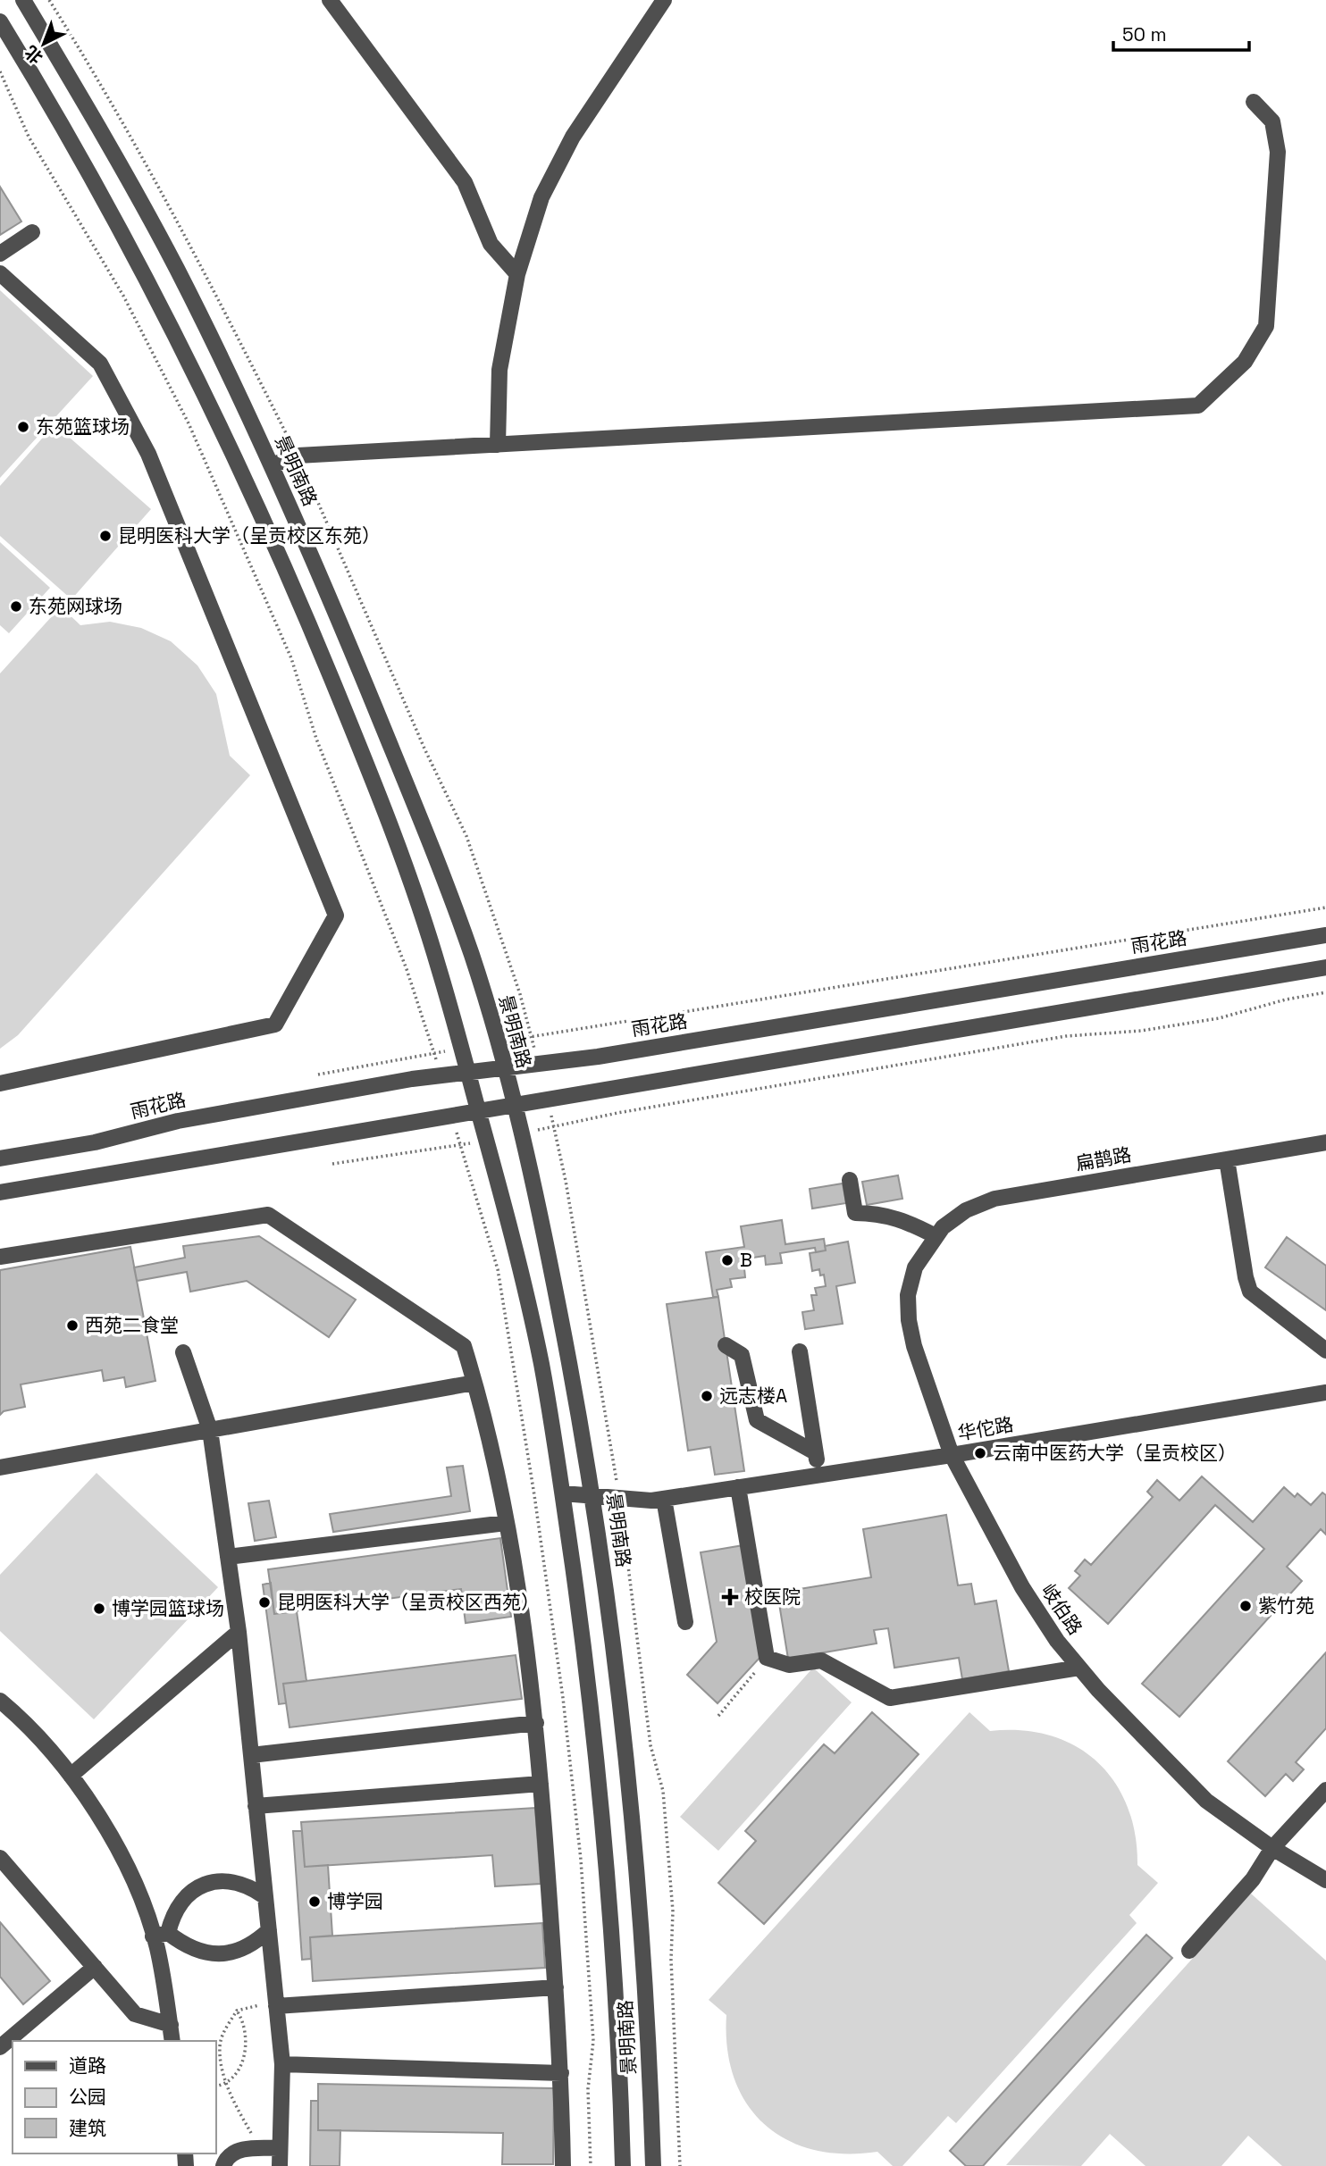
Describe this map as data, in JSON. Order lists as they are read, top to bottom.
{
  "streets": {
    "street": [
      "景明南路",
      "雨花路",
      "扁鹊路",
      "华佗路",
      "岐伯路"
    ]
  },
  "crossings": [
    ["景明南路", "雨花路"],
    ["景明南路", "华佗路"],
    ["扁鹊路", "岐伯路"],
    ["华佗路", "岐伯路"]
  ],
  "places": {
    "other": [
      "东苑篮球场",
      "昆明医科大学（呈贡校区东苑）",
      "东苑网球场",
      "B",
      "西苑二食堂",
      "远志楼A",
      "云南中医药大学（呈贡校区）",
      "昆明医科大学（呈贡校区西苑）",
      "紫竹苑",
      "博学园篮球场",
      "博学园"
    ],
    "health": ["校医院"]
  },
  "legend": ["道路", "公园", "建筑"],
  "scale_bar": "50 m",
  "north": "bottom left"
}
